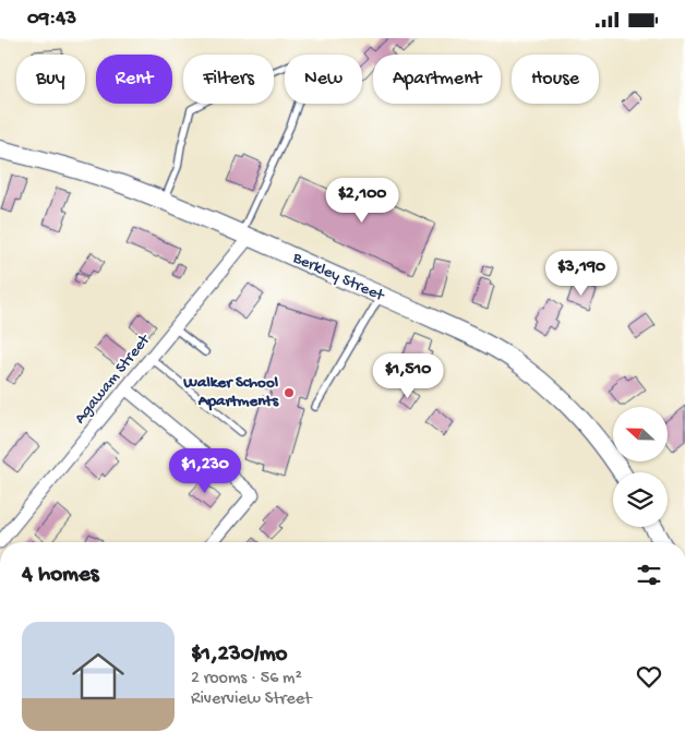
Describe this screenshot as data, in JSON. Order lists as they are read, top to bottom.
{
  "streets": {
    "main road": ["Berkley Street"],
    "street": ["Agawam Street"]
  },
  "crossings": [
    ["Berkley Street", "Agawam Street"]
  ],
  "places": ["Walker School Apartments"],
  "north": "left",
  "page": {
    "status": "09:43",
    "chip": [
      "Buy",
      "Rent",
      "Filters",
      "New",
      "Apartment",
      "House"
    ],
    "price": [
      "$2,100",
      "$3,190",
      "$1,510",
      "$1,230"
    ],
    "heading": "4 homes",
    "list": [
      {
        "name": "$1,230/mo",
        "note": "2 rooms · 56 m² · Riverview Street"
      }
    ]
  }
}
